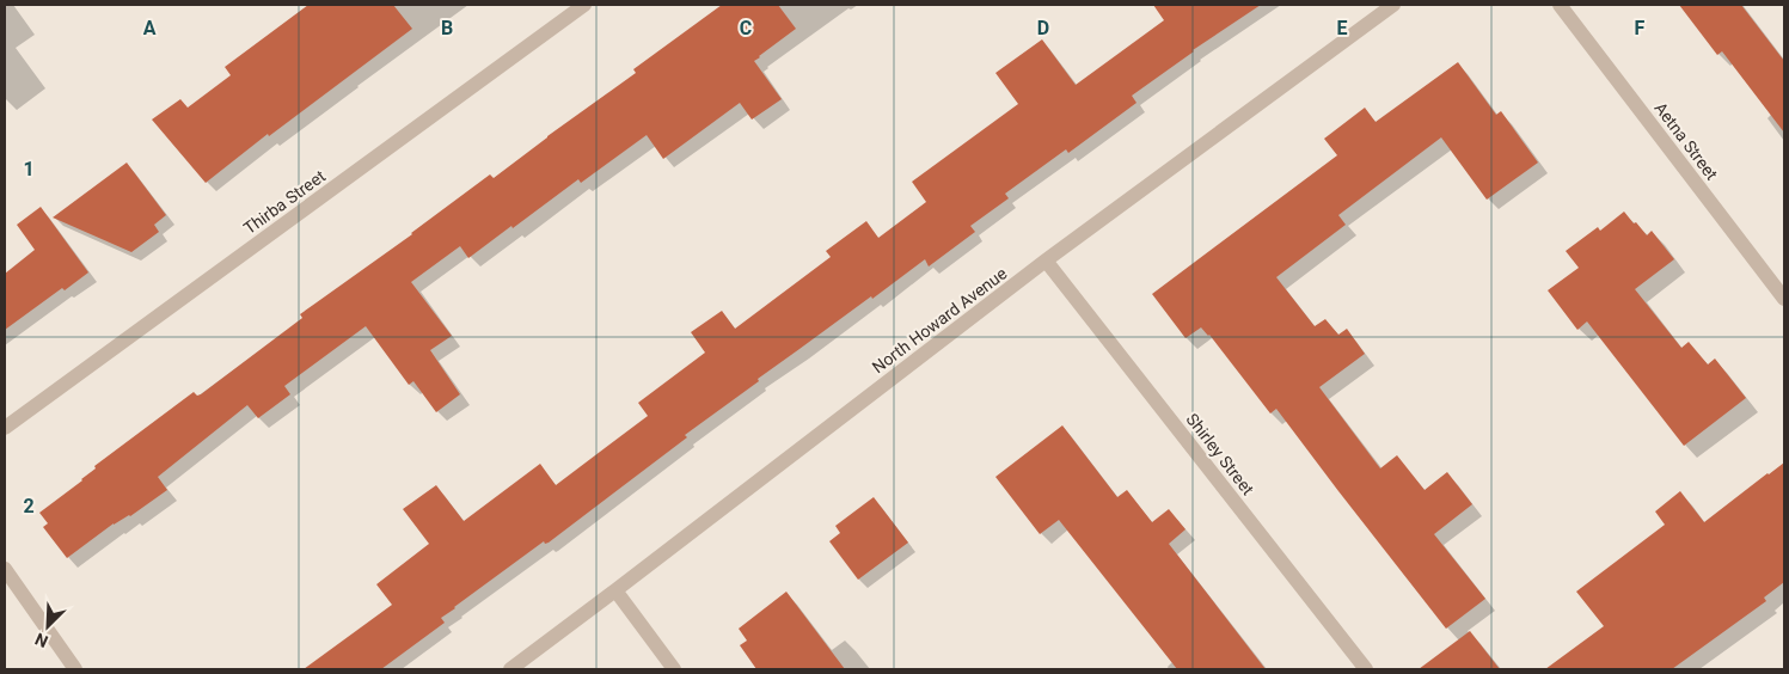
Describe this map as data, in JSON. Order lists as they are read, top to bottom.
{
  "streets": {
    "street": [
      "Aetna Street",
      "Thirba Street",
      "North Howard Avenue",
      "Shirley Street"
    ]
  },
  "crossings": [
    ["North Howard Avenue", "Shirley Street"]
  ],
  "north": "bottom left",
  "grid": {
    "columns": [
      "A",
      "B",
      "C",
      "D",
      "E",
      "F"
    ],
    "rows": ["1", "2"]
  }
}
